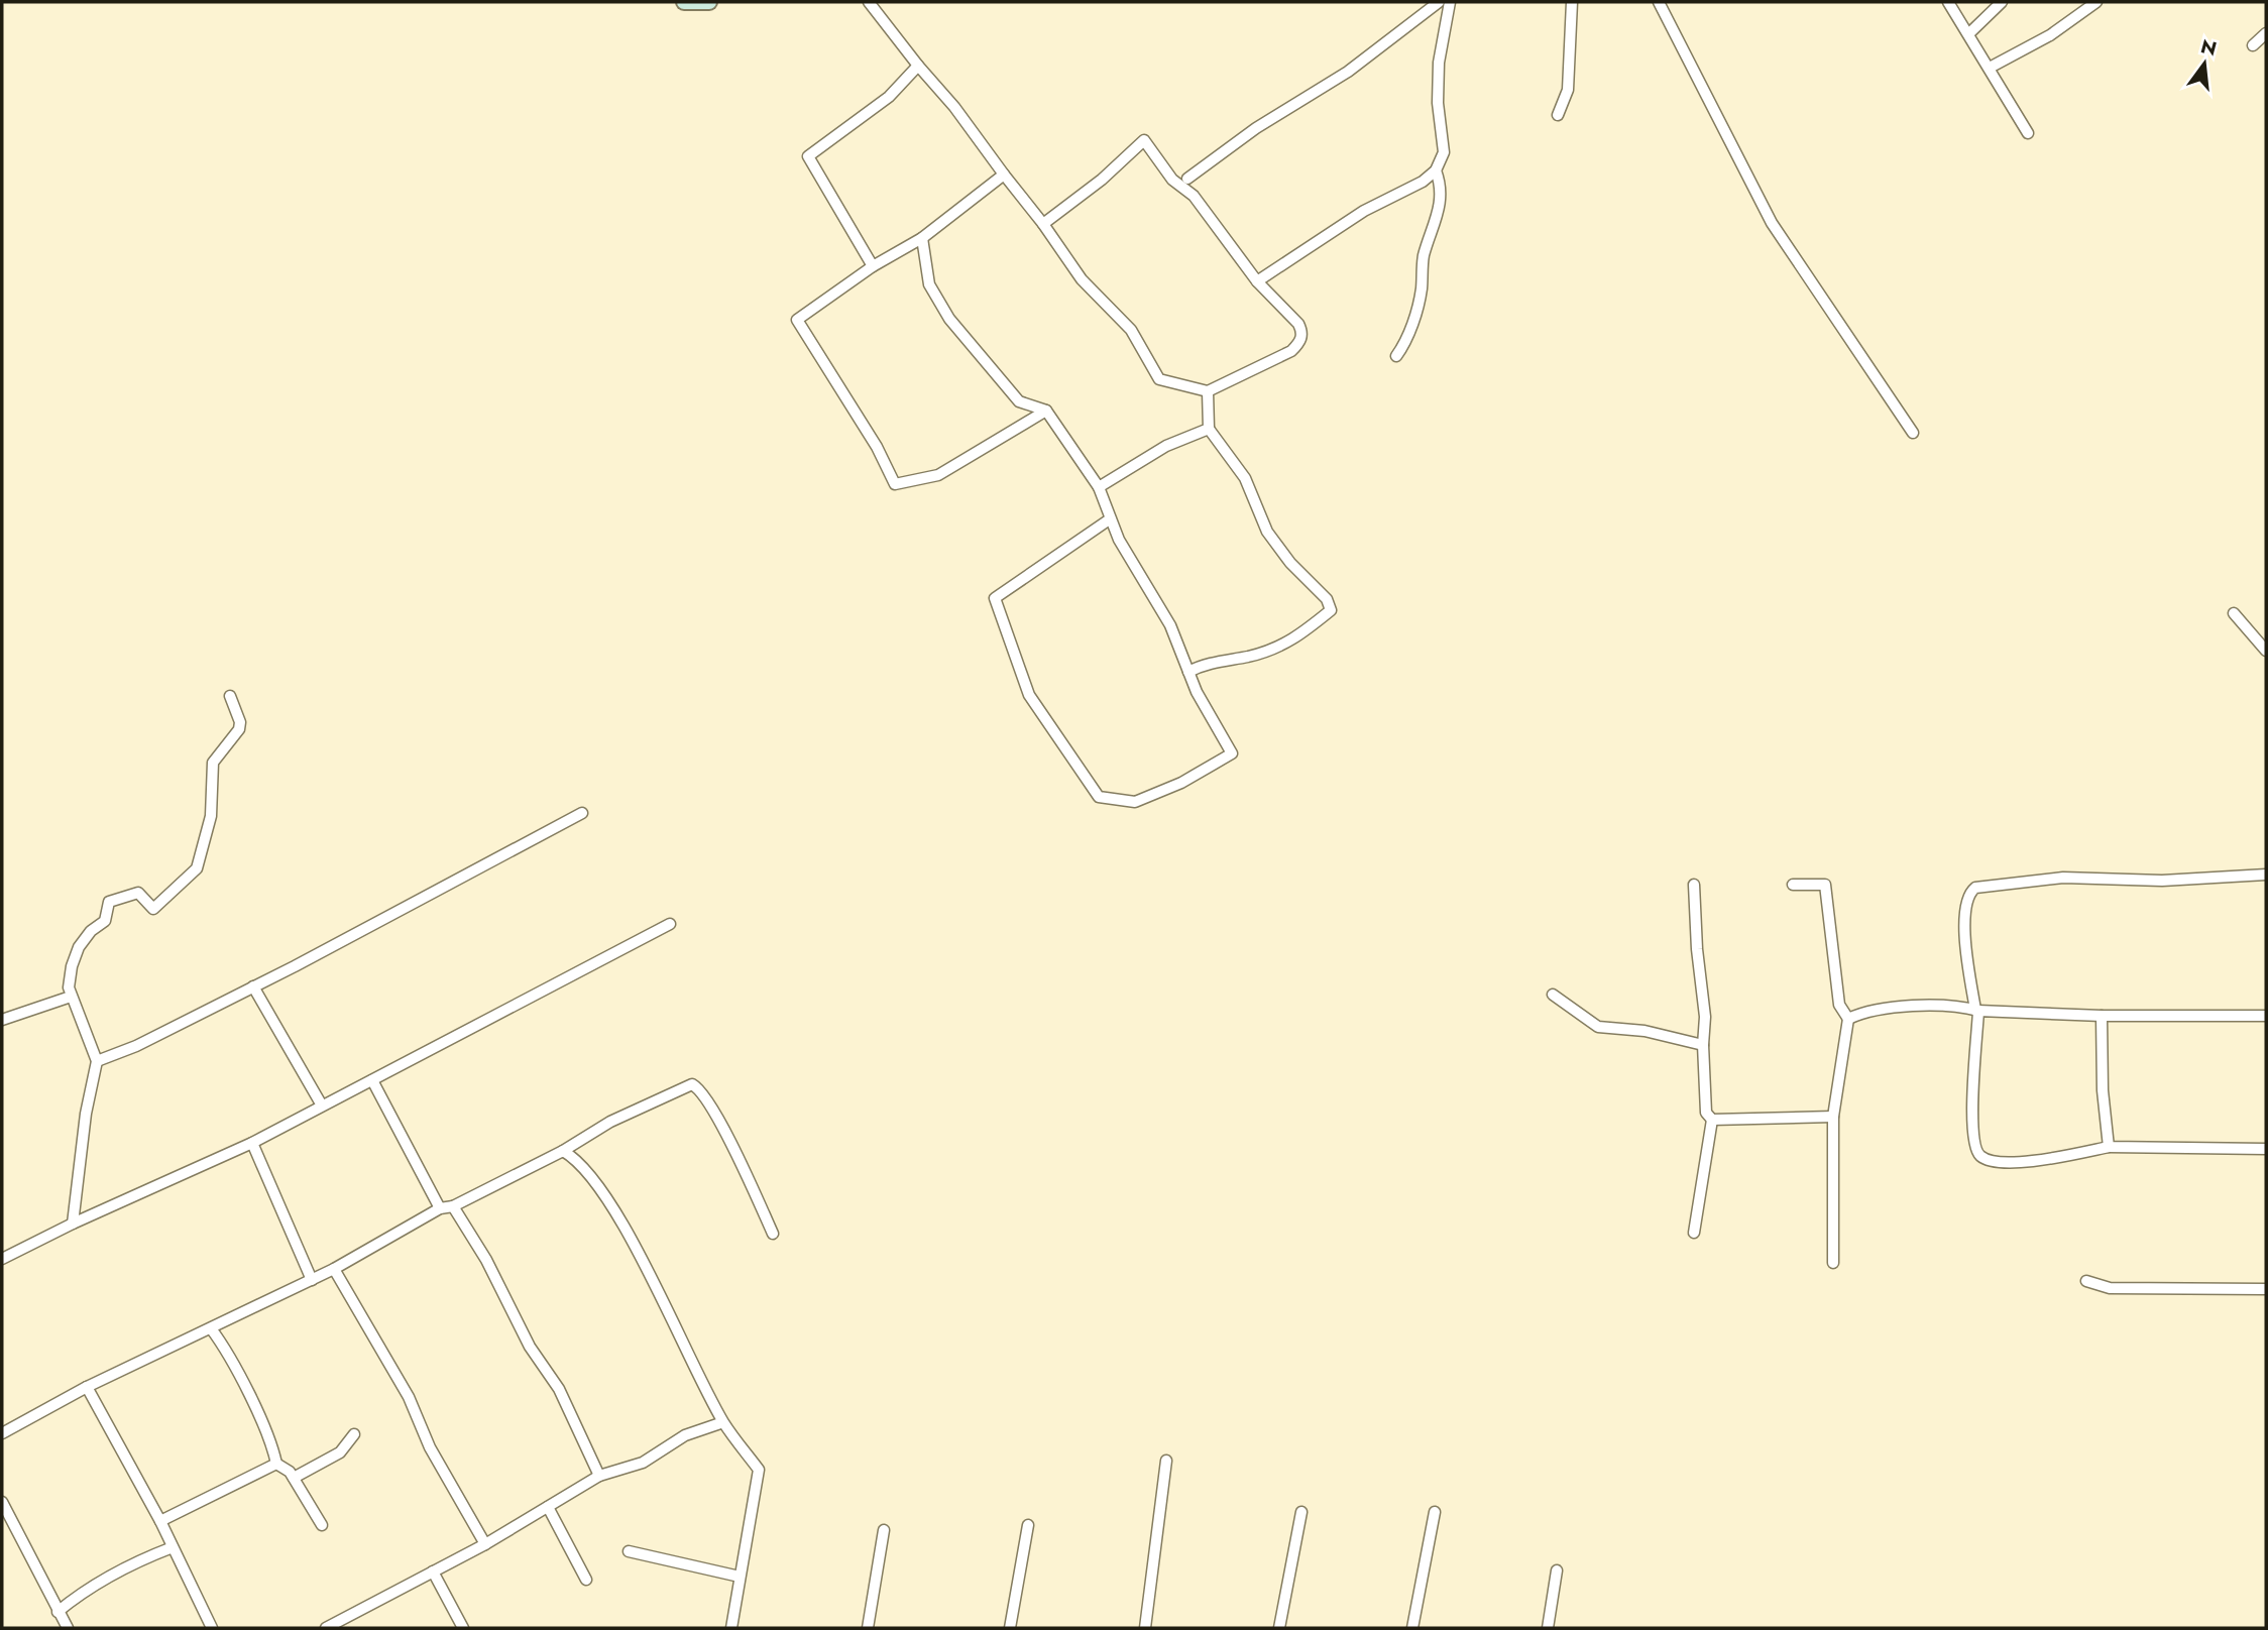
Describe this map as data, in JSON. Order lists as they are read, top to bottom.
{
  "north": "top"
}
